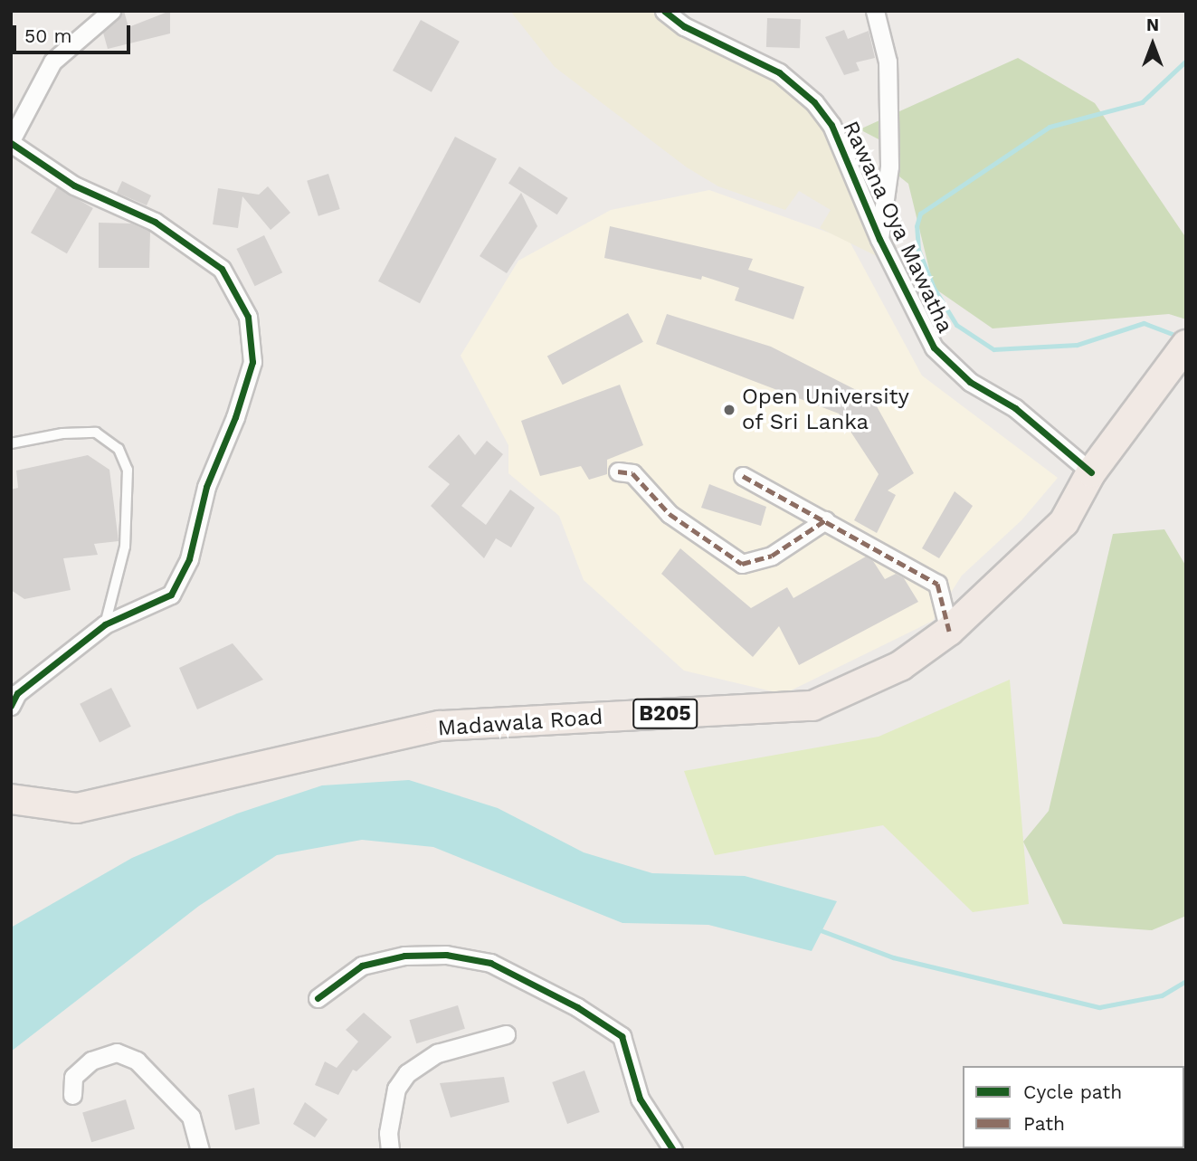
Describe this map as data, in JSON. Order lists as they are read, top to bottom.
{
  "streets": {
    "main road": ["B205", "Madawala Road"],
    "street": ["Rawana Oya Mawatha"]
  },
  "crossings": [
    ["Rawana Oya Mawatha", "Madawala Road"]
  ],
  "places": ["Open University of Sri Lanka"],
  "legend": ["Cycle path", "Path"],
  "scale_bar": "50 m",
  "north": "top"
}
